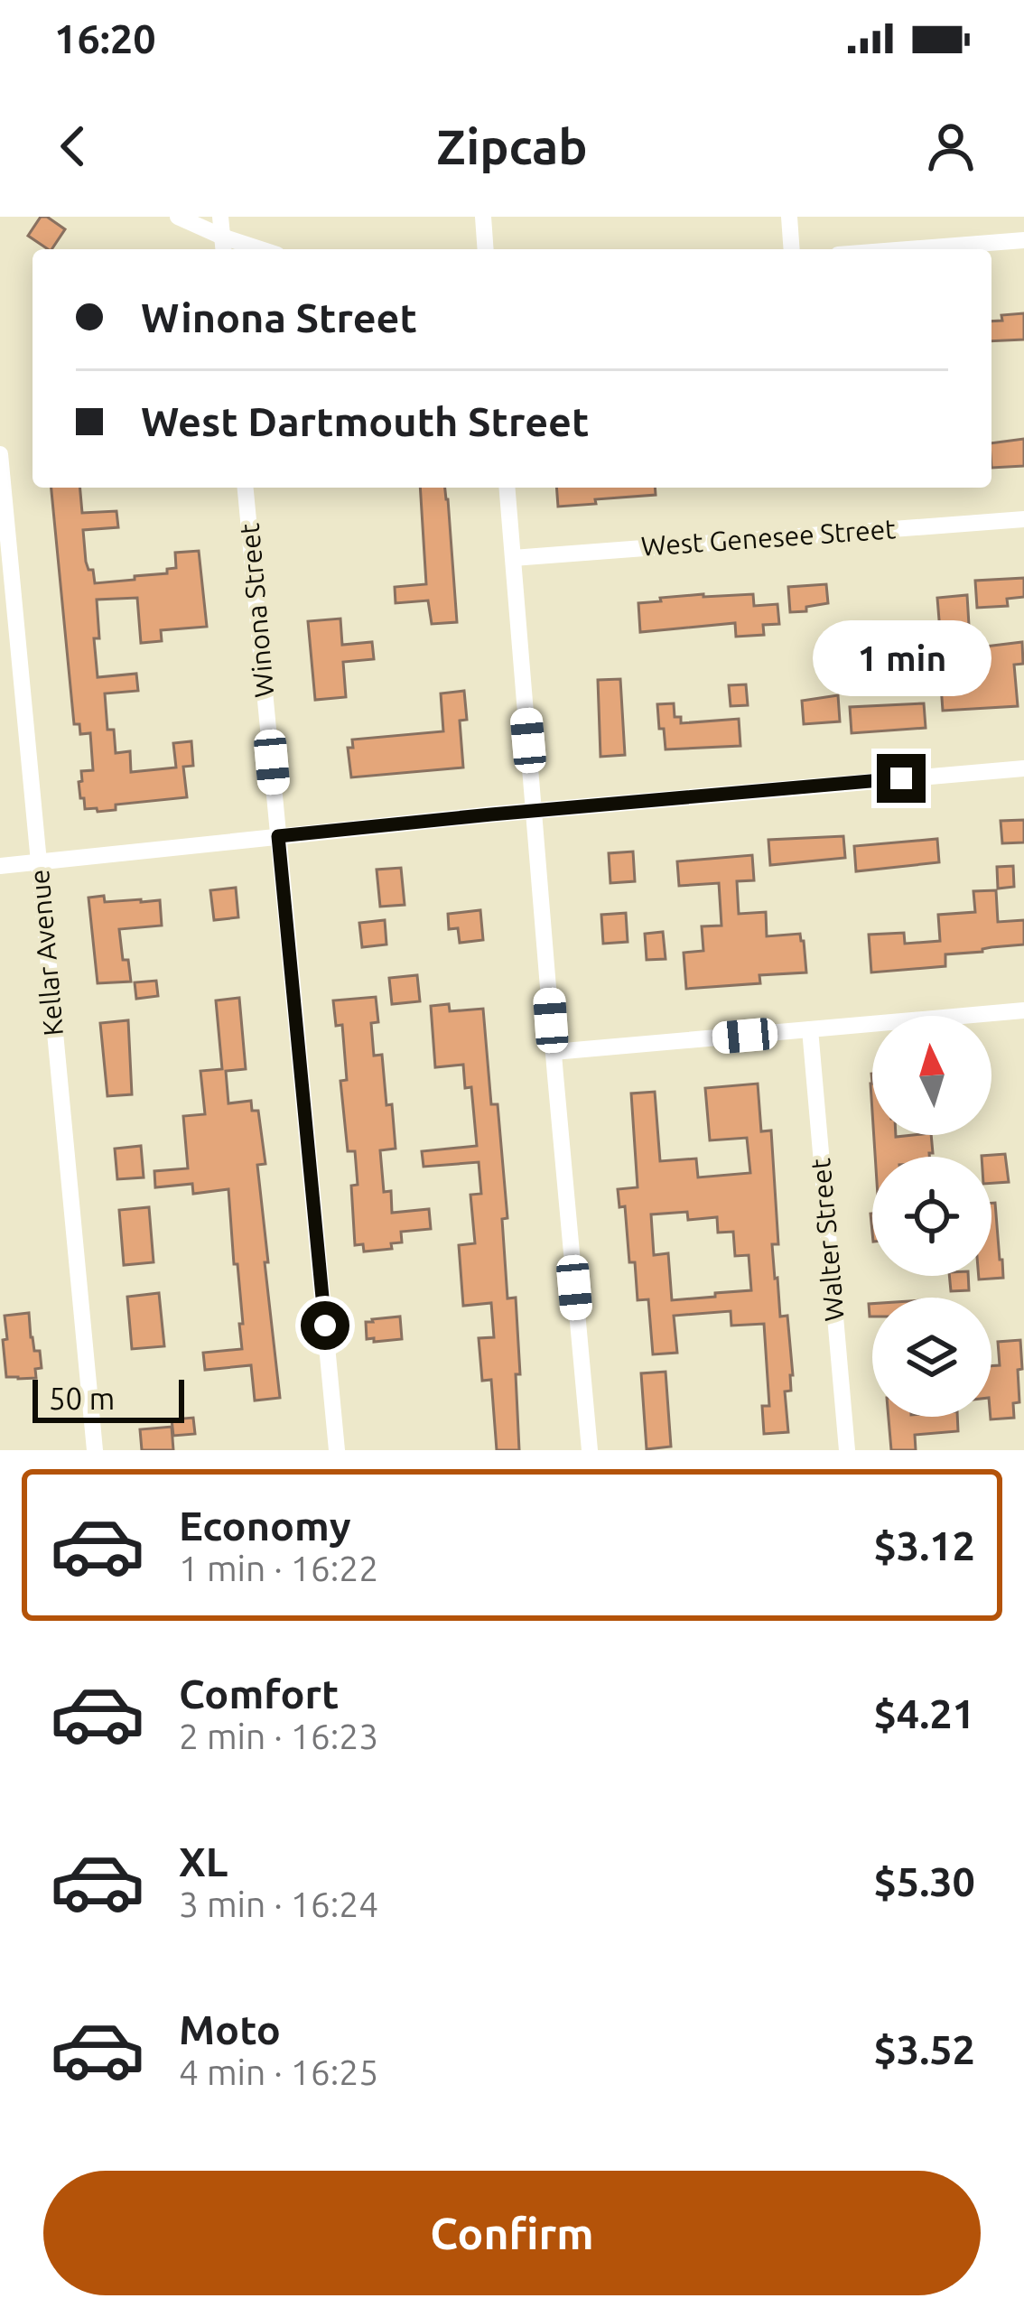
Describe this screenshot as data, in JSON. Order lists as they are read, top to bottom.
{
  "streets": {
    "street": [
      "West Genesee Street",
      "Winona Street",
      "Kellar Avenue",
      "Walter Street"
    ]
  },
  "scale_bar": "50 m",
  "north": "top",
  "page": {
    "status": "16:20",
    "header": "Zipcab",
    "banner": ["Winona Street", "West Dartmouth Street"],
    "bubble": "1 min",
    "scale": "50 m",
    "list": [
      {
        "name": "Economy",
        "note": "1 min · 16:22",
        "value": "$3.12"
      },
      {
        "name": "Comfort",
        "note": "2 min · 16:23",
        "value": "$4.21"
      },
      {
        "name": "XL",
        "note": "3 min · 16:24",
        "value": "$5.30"
      },
      {
        "name": "Moto",
        "note": "4 min · 16:25",
        "value": "$3.52"
      }
    ],
    "buttons": "Confirm"
  }
}
